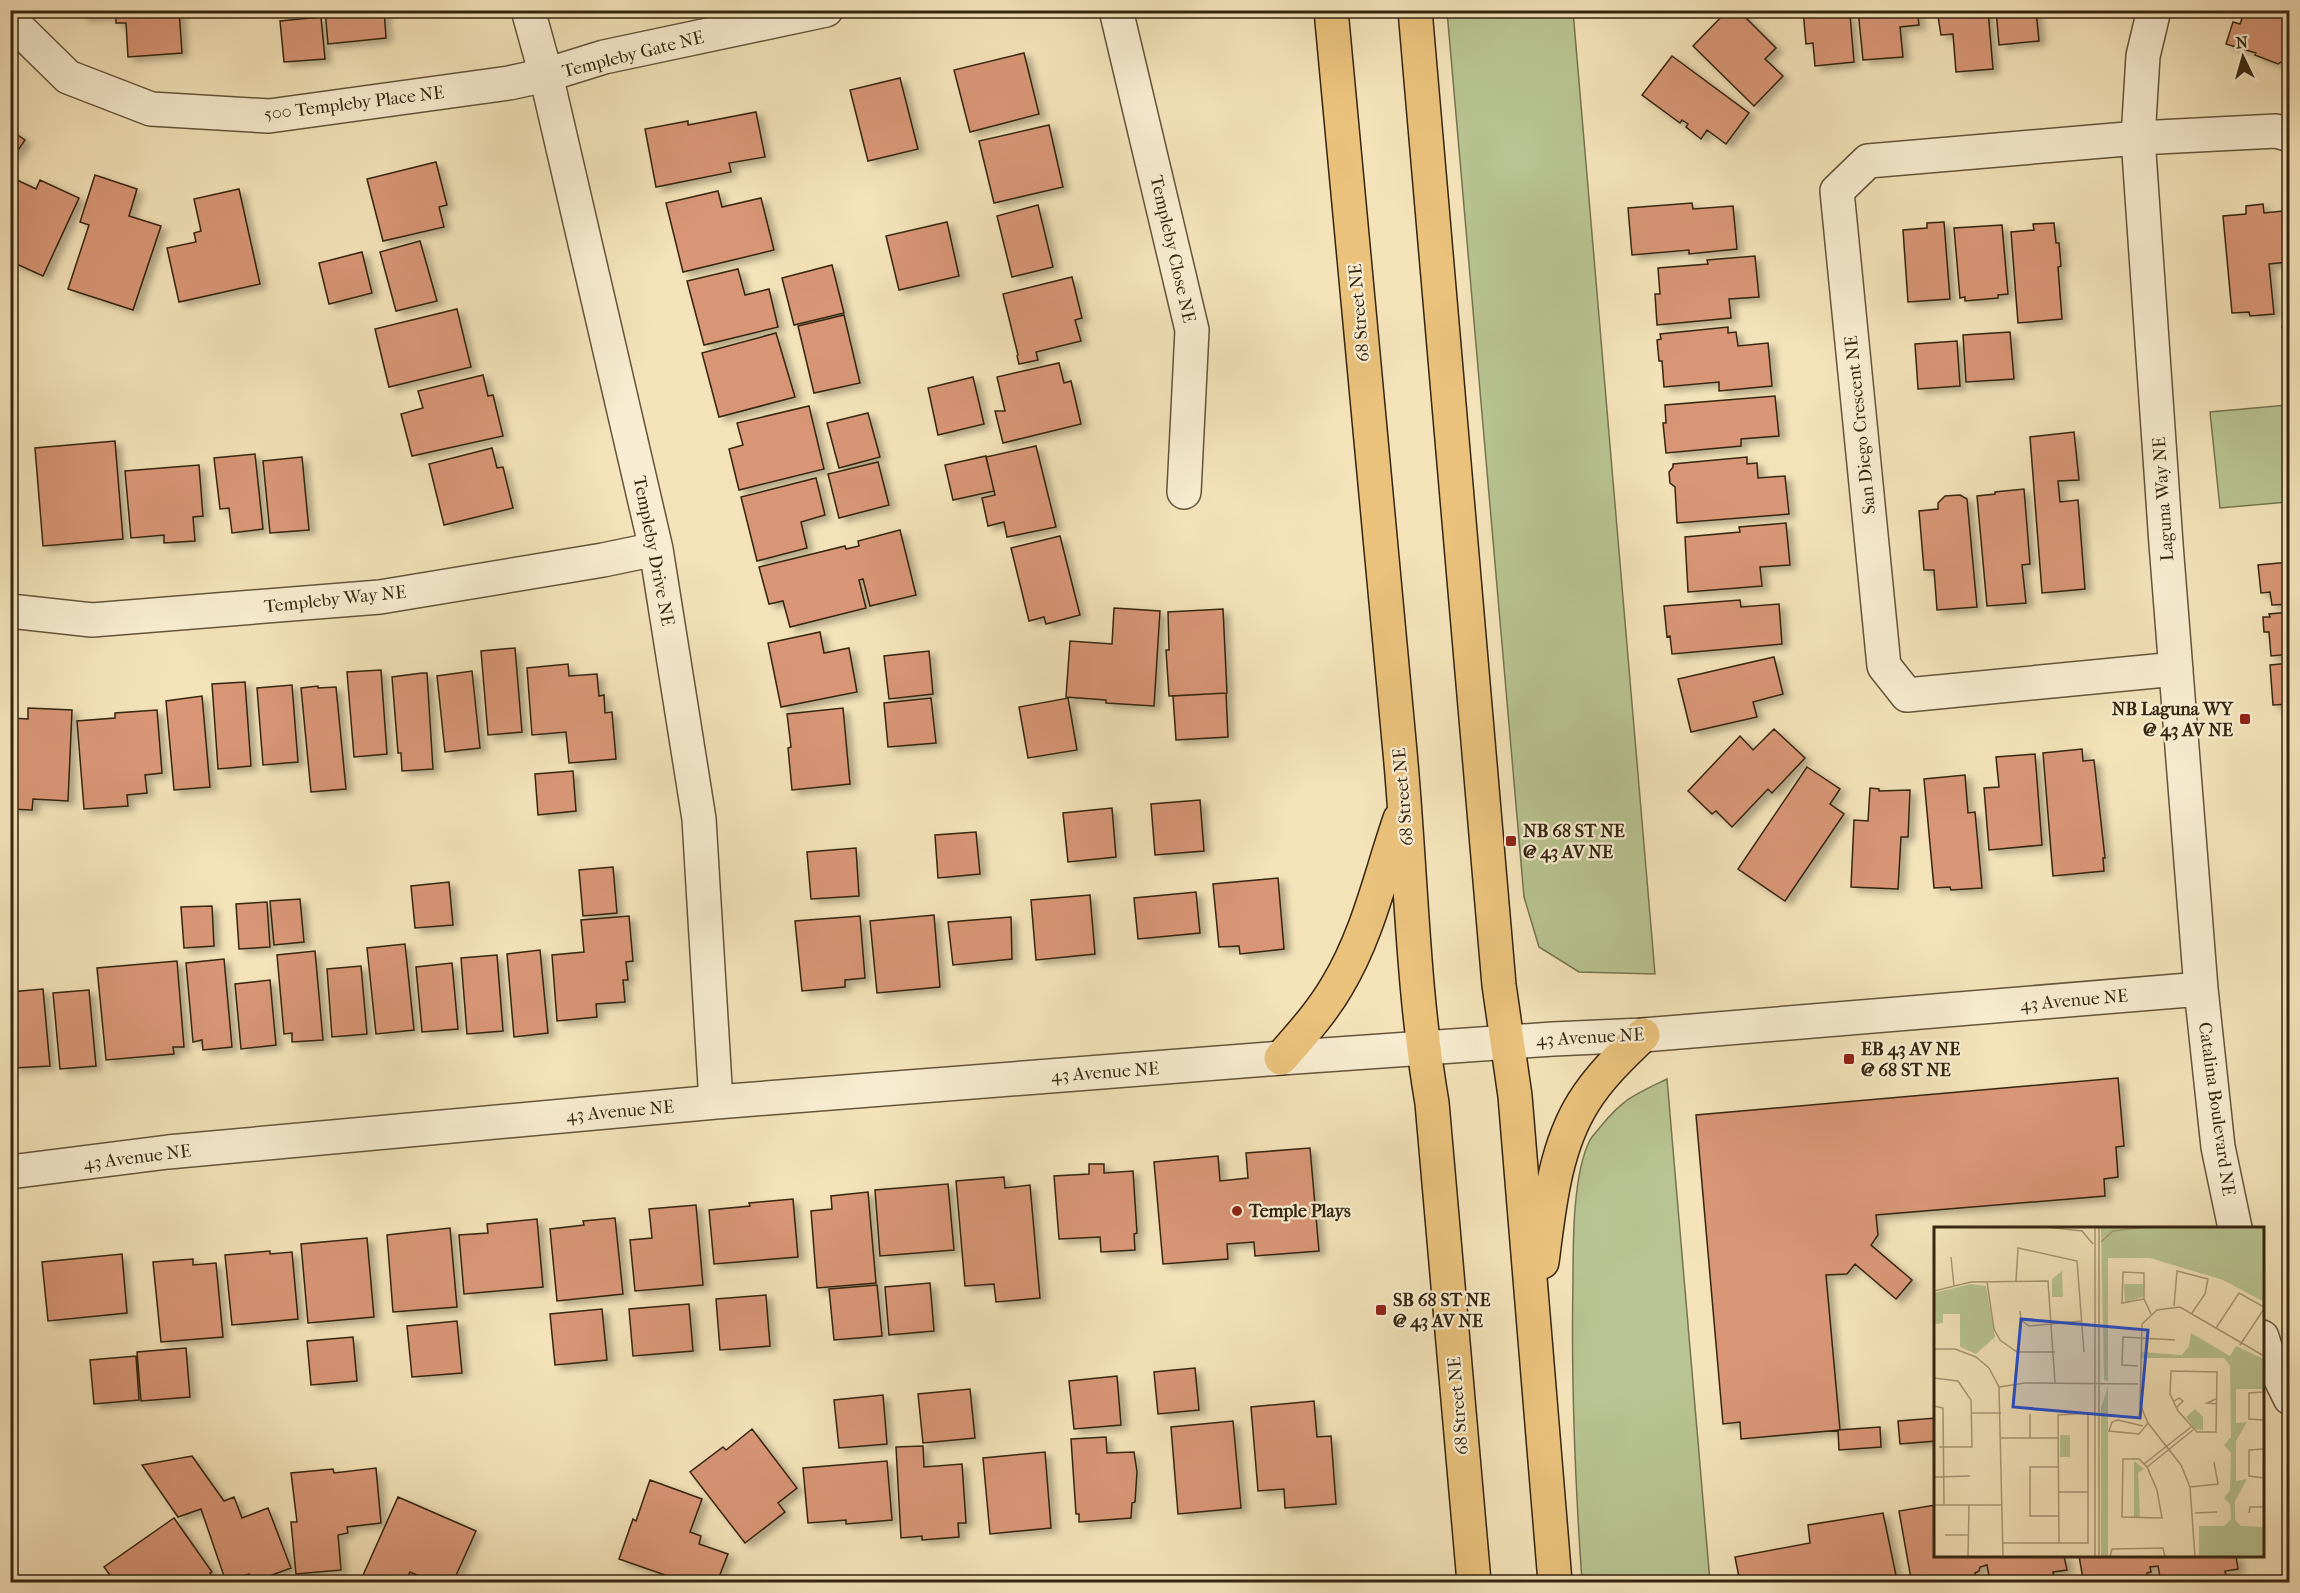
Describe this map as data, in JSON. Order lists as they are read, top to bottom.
{
  "streets": {
    "main road": ["68 Street NE"],
    "street": [
      "Templeby Gate NE",
      "500 Templeby Place NE",
      "Templeby Close NE",
      "San Diego Crescent NE",
      "Laguna Way NE",
      "Templeby Drive NE",
      "Templeby Way NE",
      "43 Avenue NE",
      "Catalina Boulevard NE"
    ]
  },
  "crossings": [
    ["Templeby Gate NE", "500 Templeby Place NE"],
    ["Templeby Gate NE", "Templeby Drive NE"],
    ["500 Templeby Place NE", "Templeby Drive NE"],
    ["68 Street NE", "43 Avenue NE"],
    ["San Diego Crescent NE", "Laguna Way NE"],
    ["Laguna Way NE", "43 Avenue NE"],
    ["Laguna Way NE", "Catalina Boulevard NE"],
    ["Templeby Drive NE", "Templeby Way NE"],
    ["Templeby Drive NE", "43 Avenue NE"],
    ["43 Avenue NE", "Catalina Boulevard NE"]
  ],
  "places": {
    "transit": [
      "NB Laguna WY @ 43 AV NE",
      "NB 68 ST NE @ 43 AV NE",
      "EB 43 AV NE @ 68 ST NE",
      "SB 68 ST NE @ 43 AV NE"
    ],
    "other": ["Temple Plays"]
  },
  "north": "top"
}
